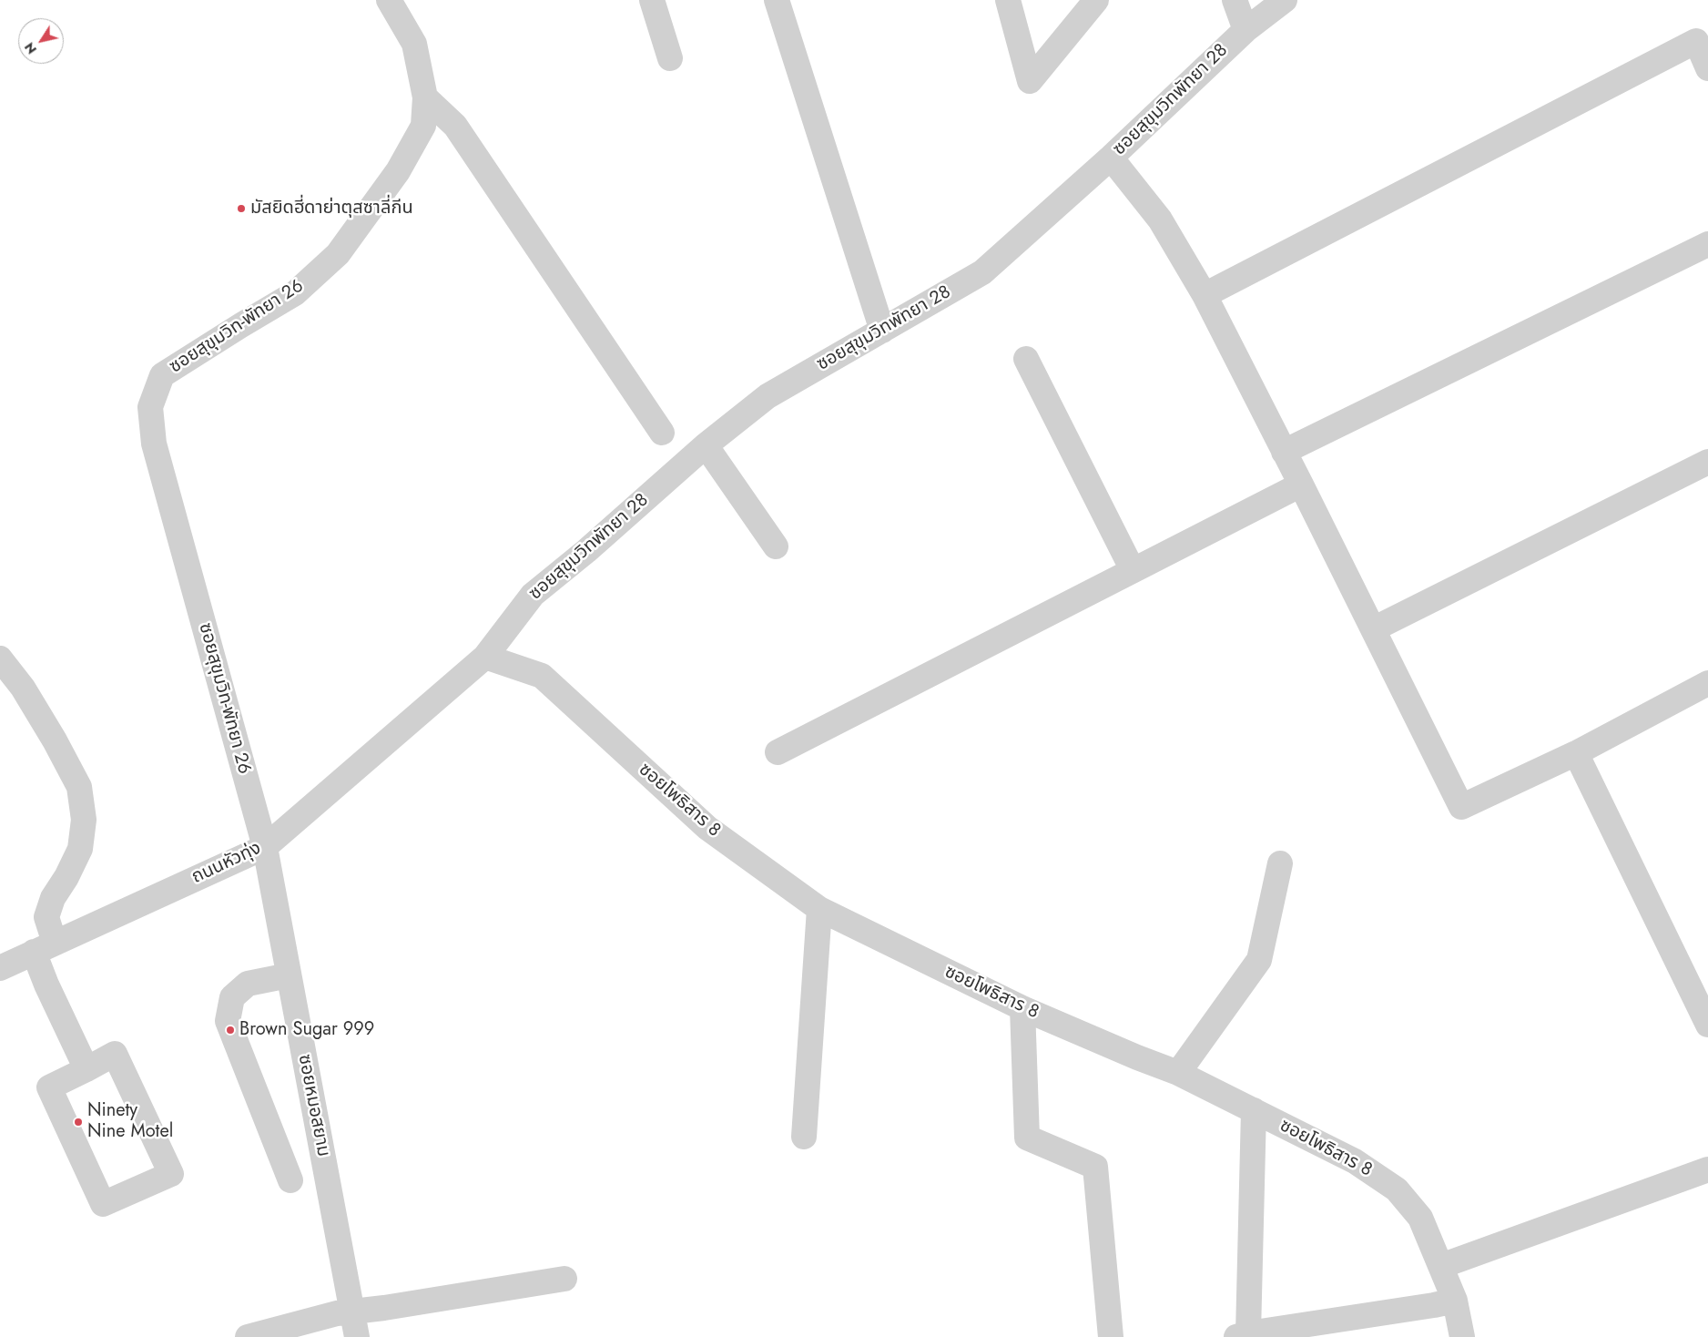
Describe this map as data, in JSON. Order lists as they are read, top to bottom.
{
  "streets": {
    "street": [
      "ซอยสุขุมวิทพัทยา 28",
      "ซอยสุขุมวิท-พัทยา 26",
      "ซอยโพธิสาร 8",
      "ถนนหัวทุ่ง",
      "ซอยหมอสยาม"
    ]
  },
  "crossings": [
    ["ซอยสุขุมวิทพัทยา 28", "ซอยโพธิสาร 8"],
    ["ซอยสุขุมวิทพัทยา 28", "ถนนหัวทุ่ง"],
    ["ซอยสุขุมวิท-พัทยา 26", "ถนนหัวทุ่ง"],
    ["ซอยสุขุมวิท-พัทยา 26", "ซอยหมอสยาม"],
    ["ซอยโพธิสาร 8", "ถนนหัวทุ่ง"],
    ["ถนนหัวทุ่ง", "ซอยหมอสยาม"]
  ],
  "places": ["มัสยิดฮี่ดาย่าตุสซาลี่กีน", "Brown Sugar 999", "Ninety Nine Motel"],
  "north": "bottom left"
}
